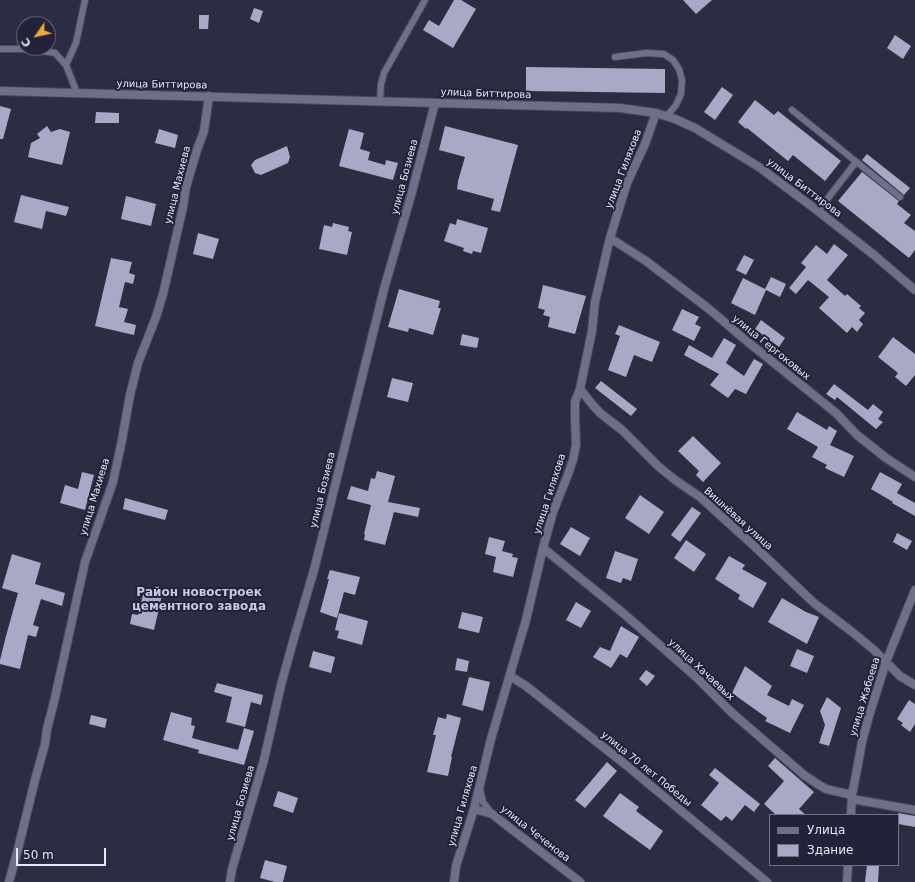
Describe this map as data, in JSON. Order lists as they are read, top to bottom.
{
  "streets": {
    "street": [
      "улица Биттирова",
      "улица Гиляхова",
      "улица Бозиева",
      "улица Махиева",
      "улица Гергоковых",
      "Вишнёвая улица",
      "улица Хачаевых",
      "улица Жабоева",
      "улица 70 лет Победы",
      "улица Чеченова"
    ]
  },
  "crossings": [
    ["улица Биттирова", "улица Гиляхова"],
    ["улица Биттирова", "улица Бозиева"],
    ["улица Биттирова", "улица Махиева"],
    ["улица Гиляхова", "улица Гергоковых"],
    ["улица Гиляхова", "Вишнёвая улица"],
    ["улица Гиляхова", "улица Хачаевых"],
    ["улица Гиляхова", "улица 70 лет Победы"],
    ["улица Гиляхова", "улица Чеченова"],
    ["Вишнёвая улица", "улица Жабоева"],
    ["улица Хачаевых", "улица Жабоева"]
  ],
  "districts": ["Район новостроек цементного завода"],
  "legend": ["Улица", "Здание"],
  "scale_bar": "50 m",
  "north": "bottom left"
}
